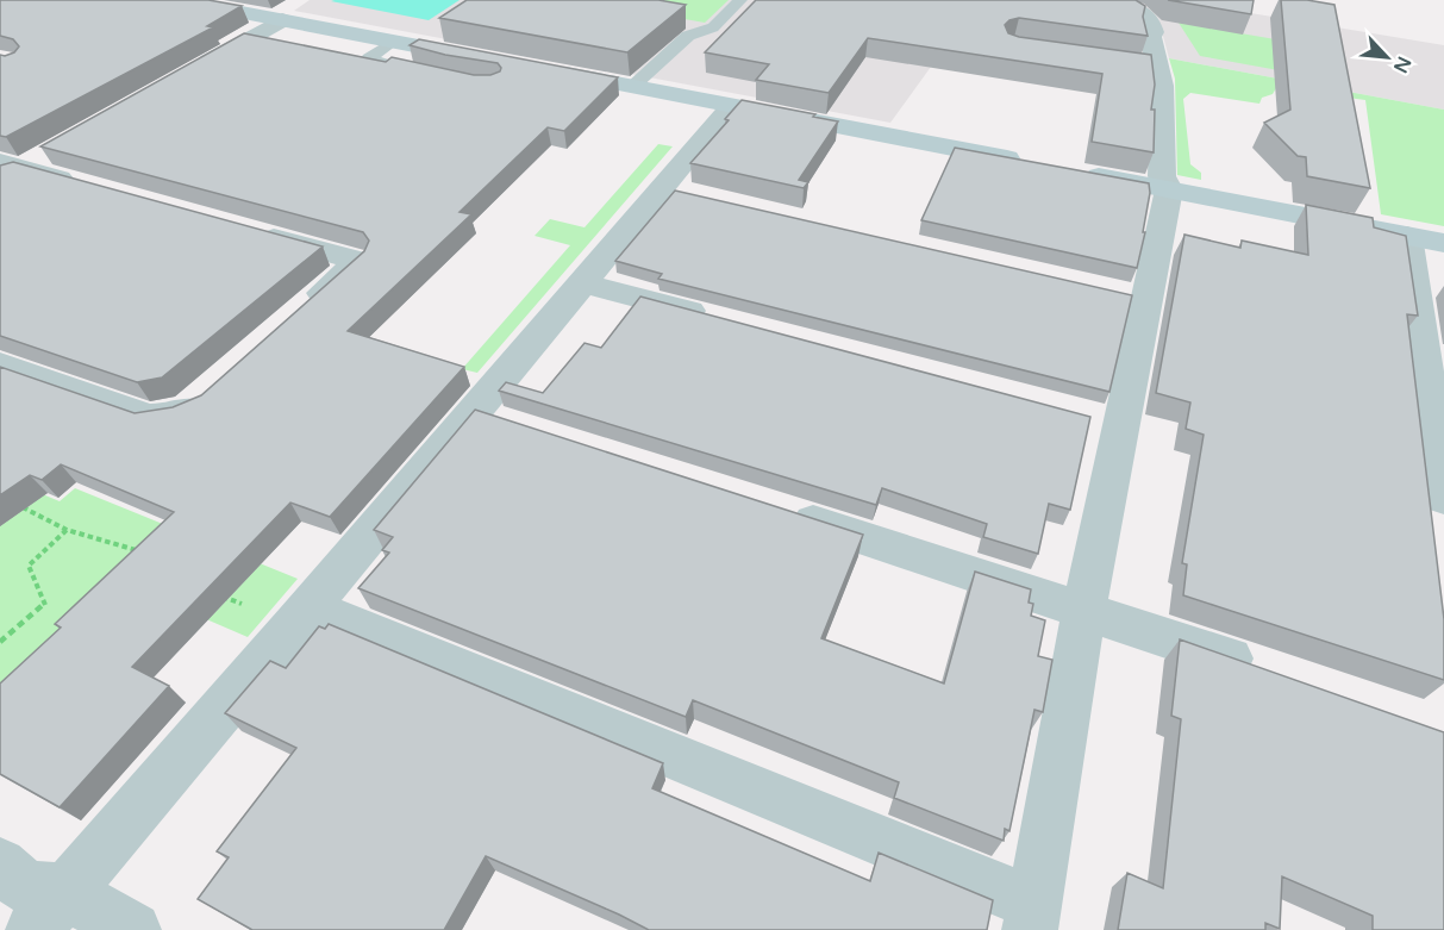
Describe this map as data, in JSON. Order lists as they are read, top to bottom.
{
  "north": "bottom right"
}
